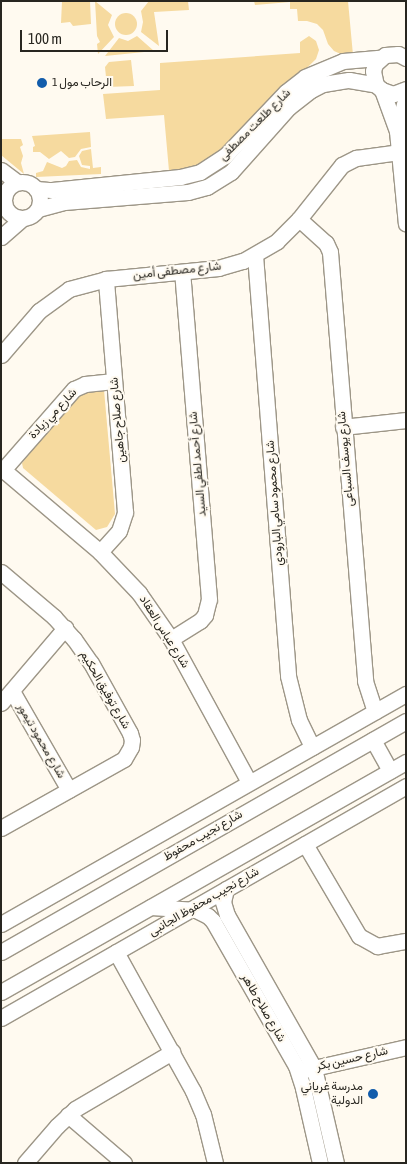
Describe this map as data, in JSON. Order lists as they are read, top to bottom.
{
  "streets": {
    "street": [
      "شارع طلعت مصطفى",
      "شارع مصطفى أمين",
      "شارع مي زيادة",
      "شارع صلاح جاهين",
      "شارع يوسف السباعى",
      "شارع أحمد لطفي السيد",
      "شارع محمود سامي البارودي",
      "شارع عباس العقاد",
      "شارع توفيق الحكيم",
      "شارع محمود تيمور",
      "شارع نجيب محفوظ",
      "شارع نجيب محفوظ الجانبى",
      "شارع صلاح طاهر",
      "شارع حسين بكر"
    ]
  },
  "crossings": [
    ["شارع مصطفى أمين", "شارع صلاح جاهين"],
    ["شارع مصطفى أمين", "شارع يوسف السباعى"],
    ["شارع مصطفى أمين", "شارع أحمد لطفي السيد"],
    ["شارع مصطفى أمين", "شارع محمود سامي البارودي"],
    ["شارع مي زيادة", "شارع صلاح جاهين"],
    ["شارع مي زيادة", "شارع عباس العقاد"],
    ["شارع صلاح جاهين", "شارع عباس العقاد"],
    ["شارع أحمد لطفي السيد", "شارع عباس العقاد"],
    ["شارع توفيق الحكيم", "شارع محمود تيمور"],
    ["شارع نجيب محفوظ الجانبى", "شارع صلاح طاهر"],
    ["شارع صلاح طاهر", "شارع حسين بكر"]
  ],
  "places": ["الرحاب مول 1", "مدرسة غرياني الدولية"],
  "scale_bar": "100 m"
}
